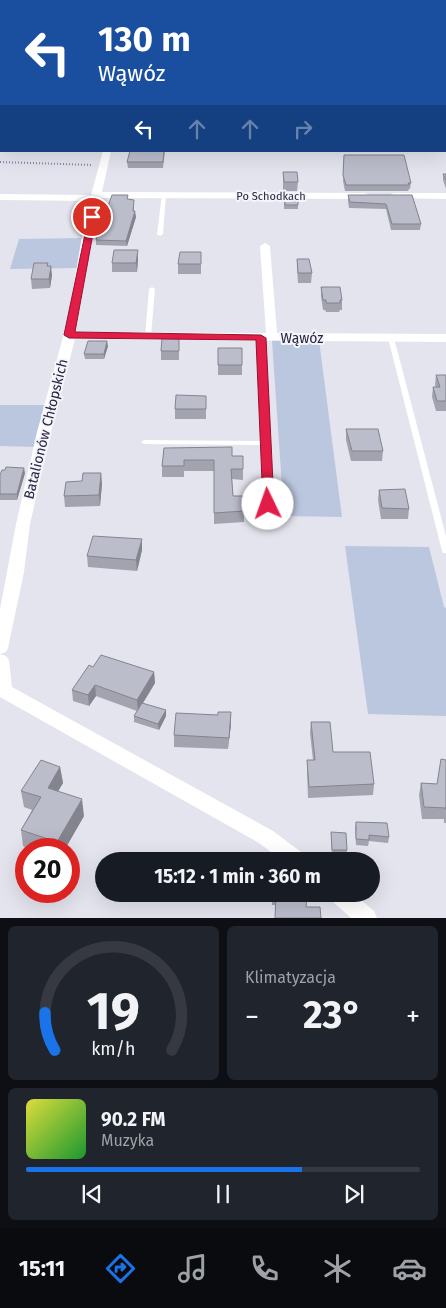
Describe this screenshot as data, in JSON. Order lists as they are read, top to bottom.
{
  "streets": {
    "street": ["Po Schodkach", "Wąwóz", "Batalionów Chłopskich"]
  },
  "crossings": [
    ["Po Schodkach", "Batalionów Chłopskich"],
    ["Wąwóz", "Batalionów Chłopskich"]
  ],
  "page": {
    "turn": ["130 m", "Wąwóz"],
    "limit": "20",
    "trip": "15:12 · 1 min · 360 m",
    "tile": "Klimatyzacja",
    "heat": ["−", "23°", "+"],
    "song": ["90.2 FM", "Muzyka"],
    "tabs": "15:11",
    "gauge": ["19", "km/h"]
  }
}
